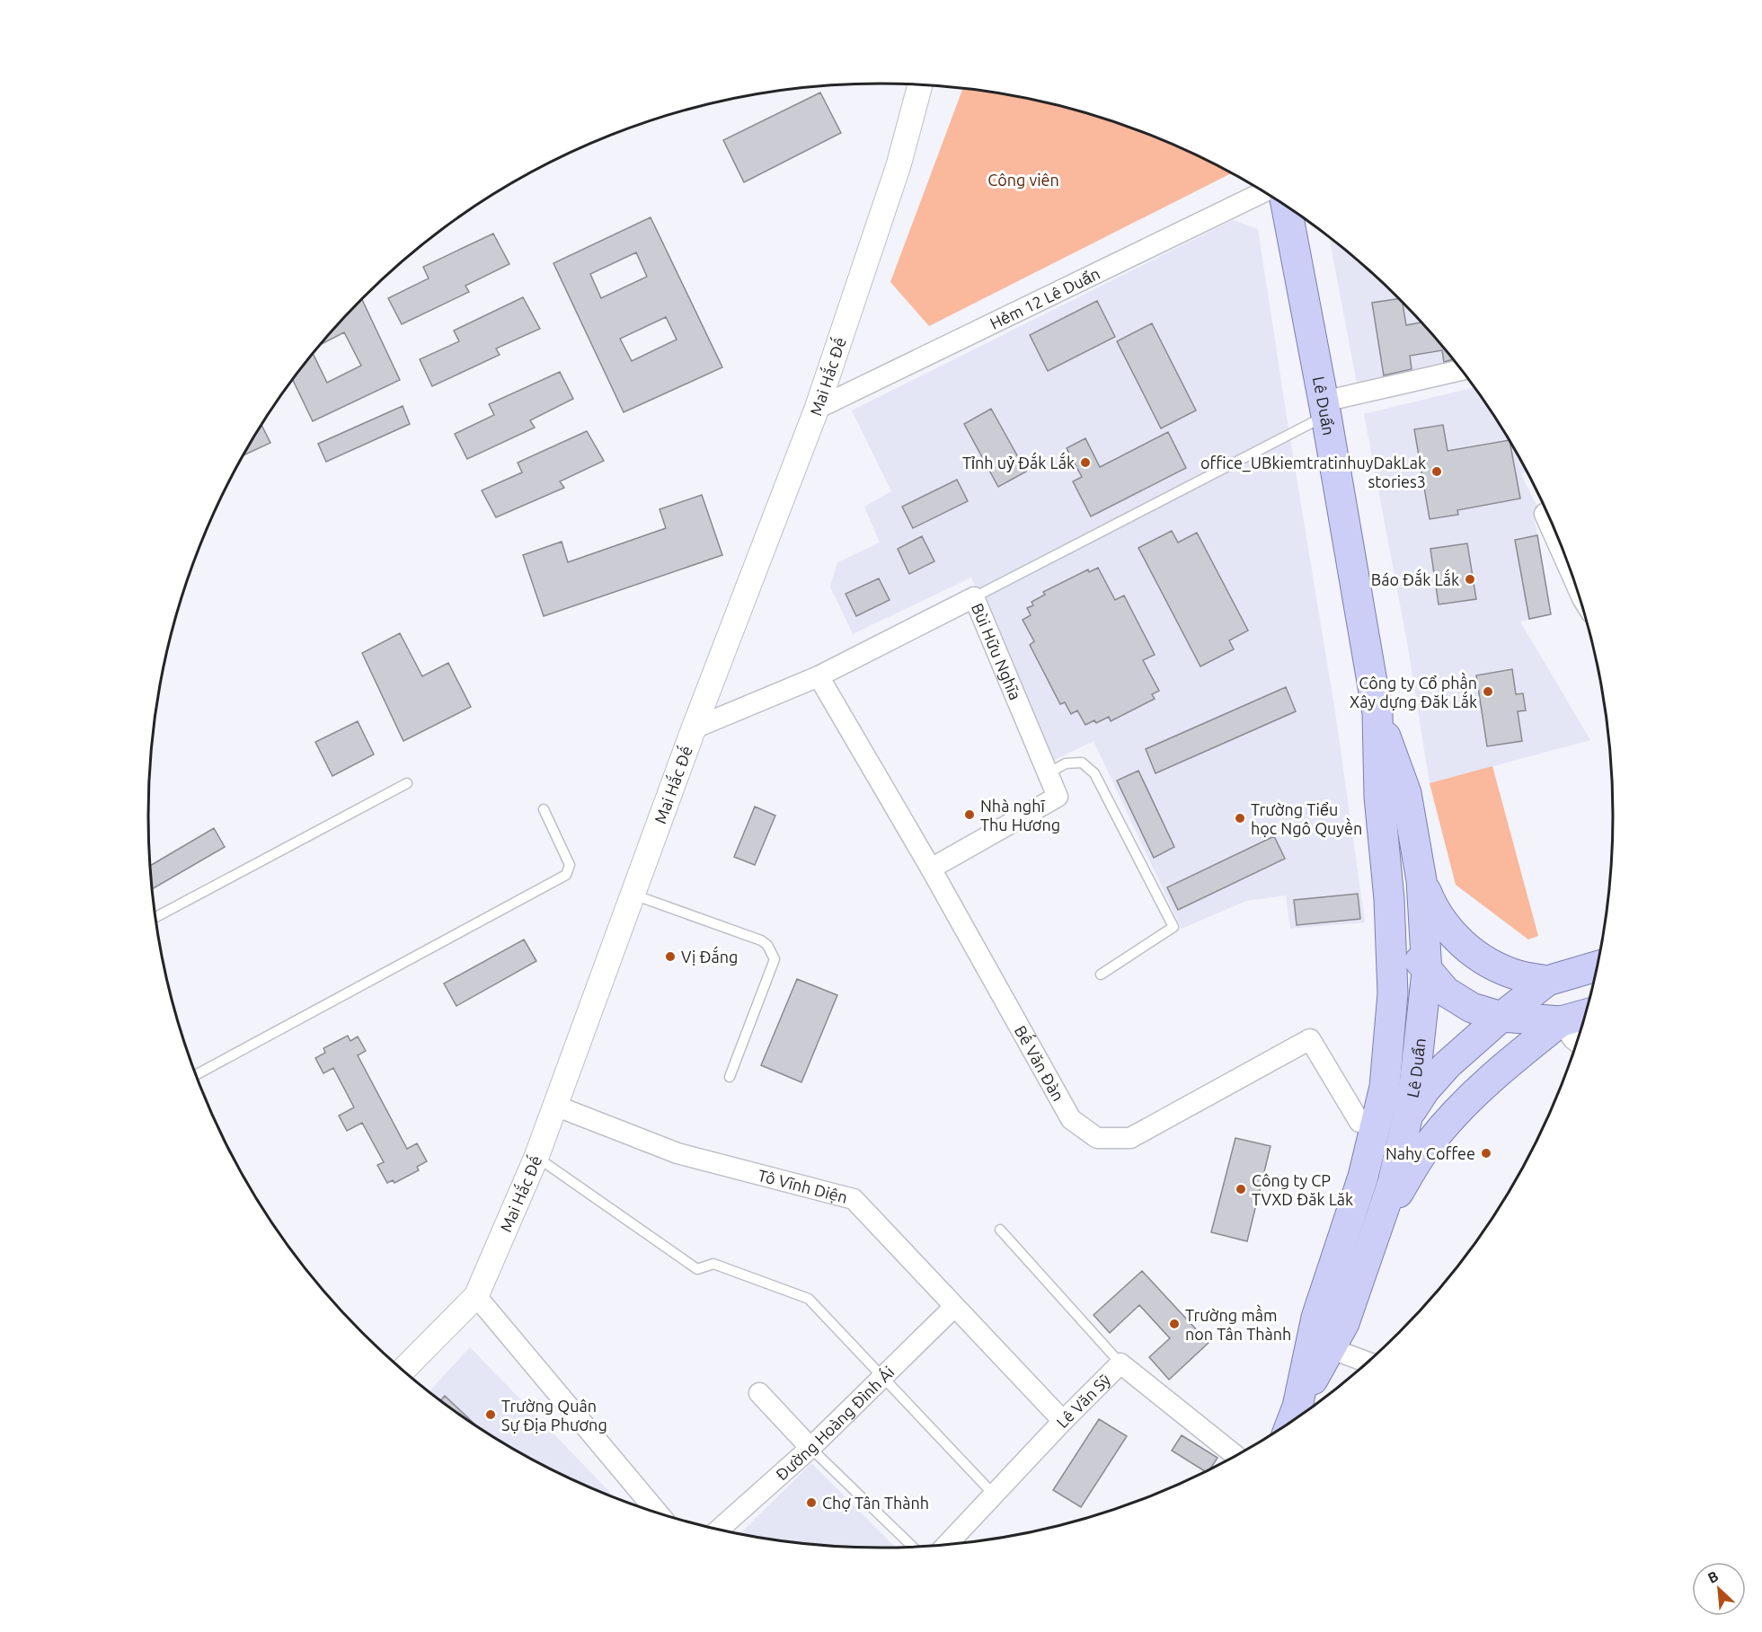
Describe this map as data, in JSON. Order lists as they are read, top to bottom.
{
  "streets": {
    "main road": ["Lê Duẩn"],
    "street": [
      "Hẻm 12 Lê Duẩn",
      "Mai Hắc Đế",
      "Bùi Hữu Nghĩa",
      "Bế Văn Đàn",
      "Tô Vĩnh Diện",
      "Lê Văn Sỹ",
      "Đường Hoàng Đình Ái"
    ]
  },
  "crossings": [
    ["Hẻm 12 Lê Duẩn", "Mai Hắc Đế"],
    ["Mai Hắc Đế", "Bùi Hữu Nghĩa"],
    ["Mai Hắc Đế", "Tô Vĩnh Diện"],
    ["Lê Duẩn", "Bế Văn Đàn"],
    ["Bùi Hữu Nghĩa", "Bế Văn Đàn"],
    ["Tô Vĩnh Diện", "Lê Văn Sỹ"],
    ["Tô Vĩnh Diện", "Đường Hoàng Đình Ái"]
  ],
  "parks": ["Công viên"],
  "places": [
    "Tỉnh uỷ Đắk Lắk",
    "office_UBkiemtratinhuyDakLak stories3",
    "Báo Đắk Lắk",
    "Công ty Cổ phần Xây dựng Đăk Lắk",
    "Nhà nghĩ Thu Hương",
    "Trường Tiểu học Ngô Quyền",
    "Vị Đắng",
    "Nahy Coffee",
    "Công ty CP TVXD Đăk Lăk",
    "Trường mầm non Tân Thành",
    "Trường Quân Sự Địa Phương",
    "Chợ Tân Thành"
  ],
  "north": "top left"
}
